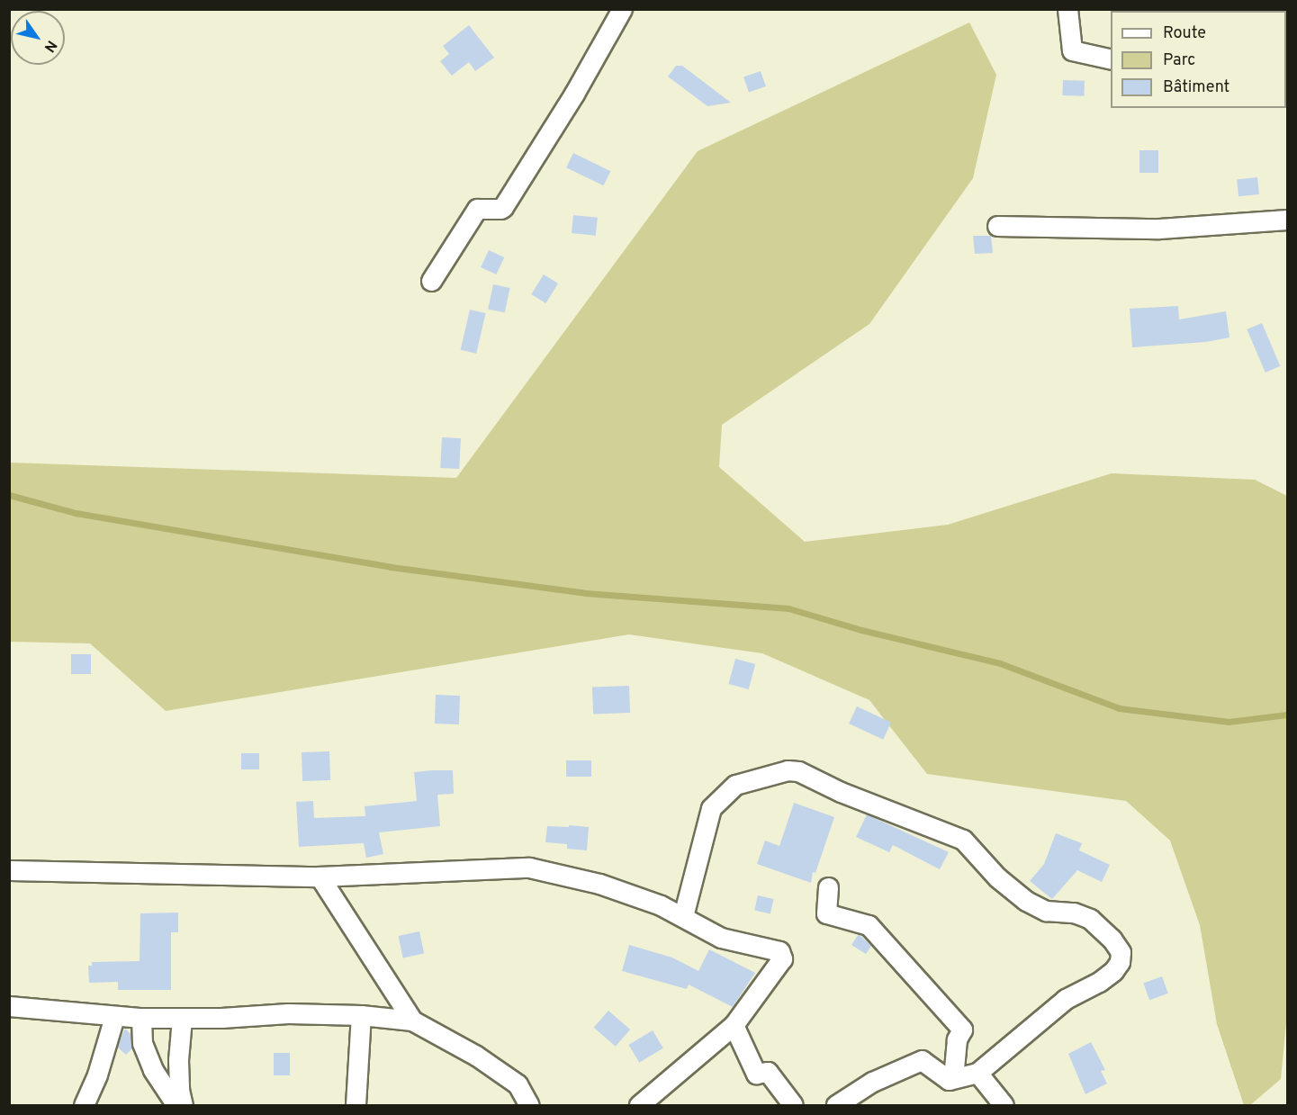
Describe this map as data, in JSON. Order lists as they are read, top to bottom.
{
  "legend": ["Route", "Parc", "Bâtiment"],
  "north": "bottom right"
}
